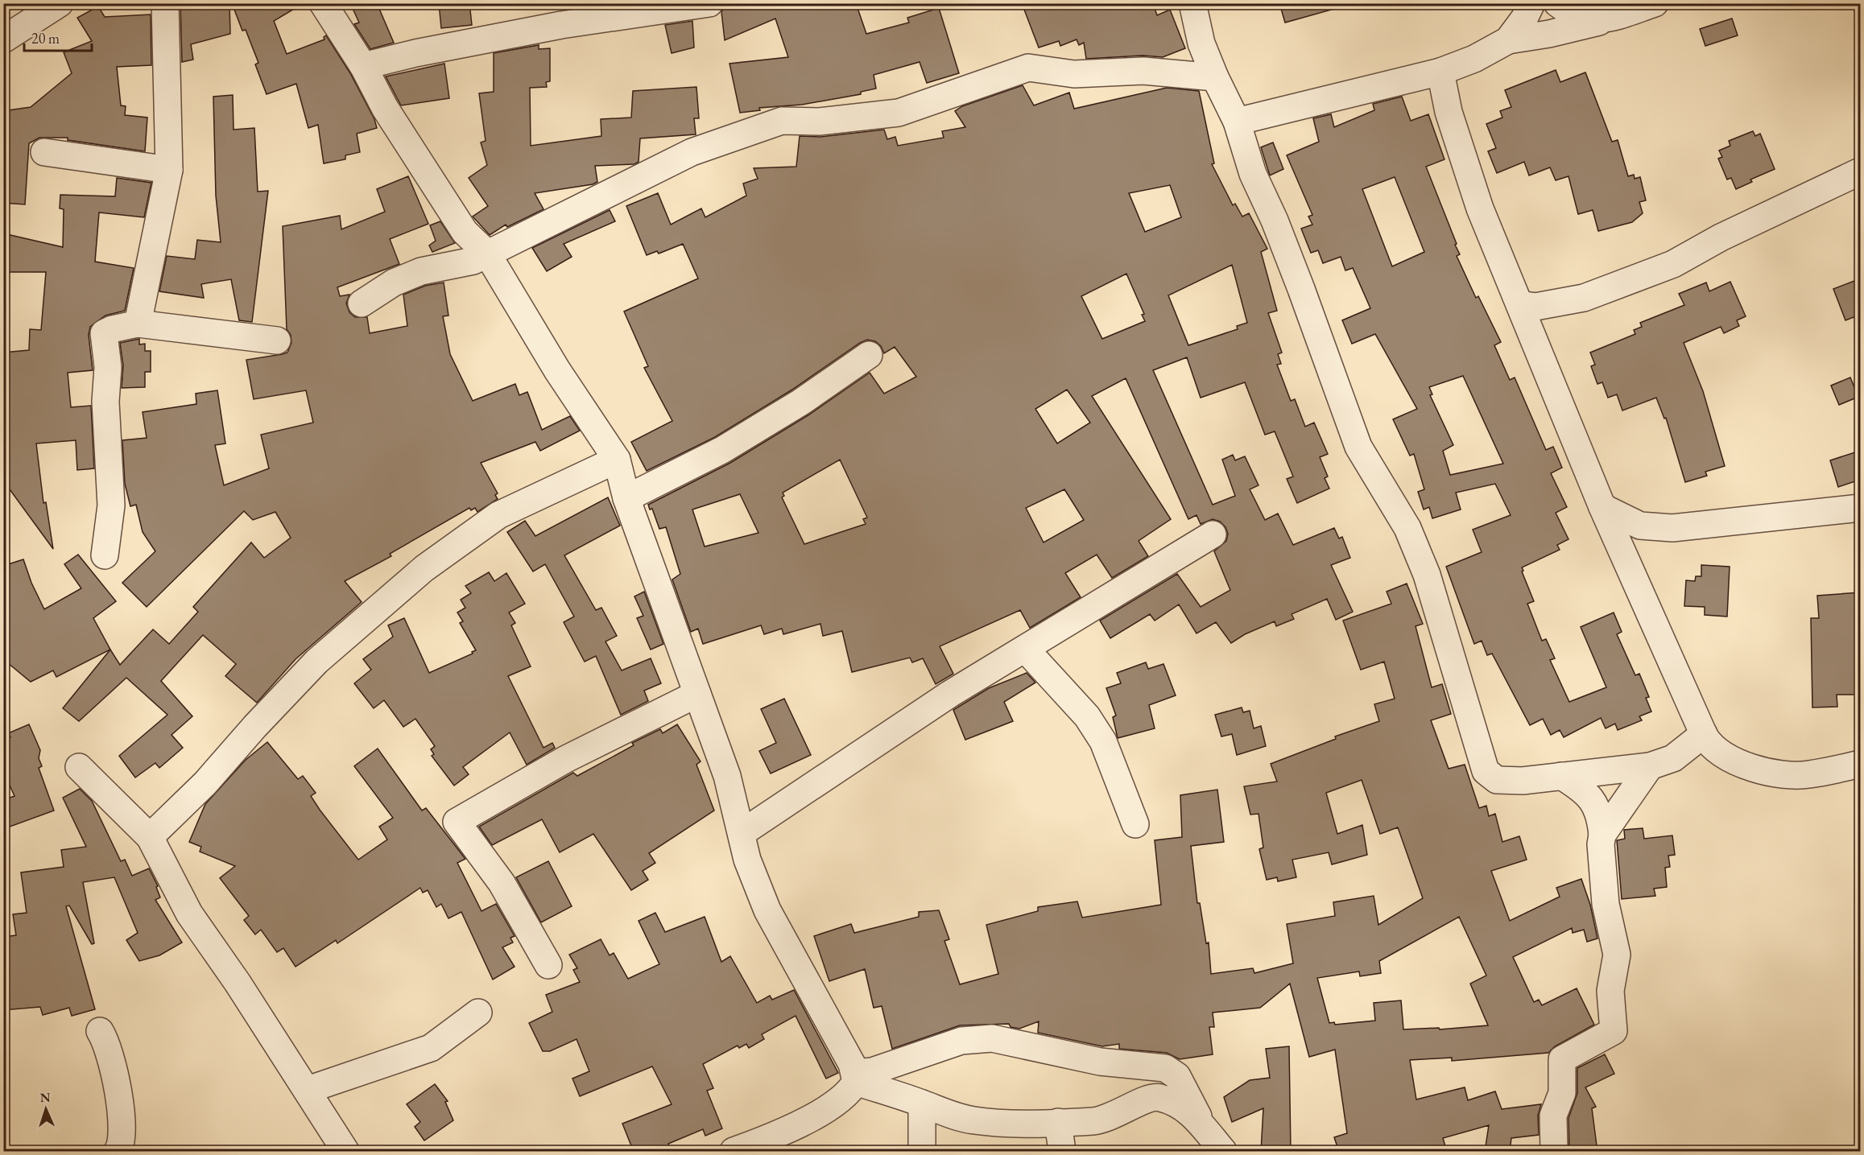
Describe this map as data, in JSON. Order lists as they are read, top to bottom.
{
  "scale_bar": "20 m",
  "north": "top"
}
